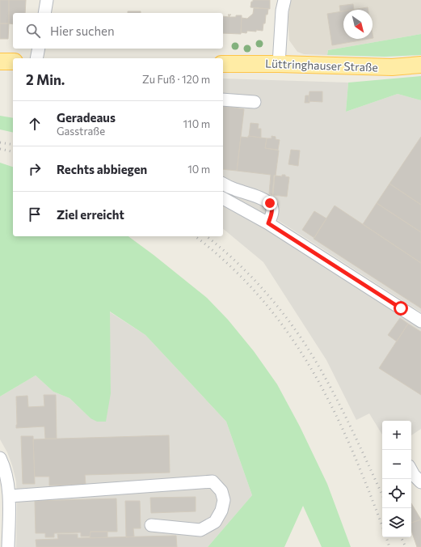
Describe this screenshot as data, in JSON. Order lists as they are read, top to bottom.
{
  "streets": {
    "main road": ["Lüttringhauser Straße"]
  },
  "north": "bottom right",
  "page": {
    "search": "Hier suchen",
    "heading": ["2 Min.", "Zu Fuß · 120 m"],
    "list": [
      ["Geradeaus", "Gasstraße", "110 m"],
      ["Rechts abbiegen", "10 m"],
      "Ziel erreicht"
    ],
    "map_buttons": ["+", "−"]
  }
}
